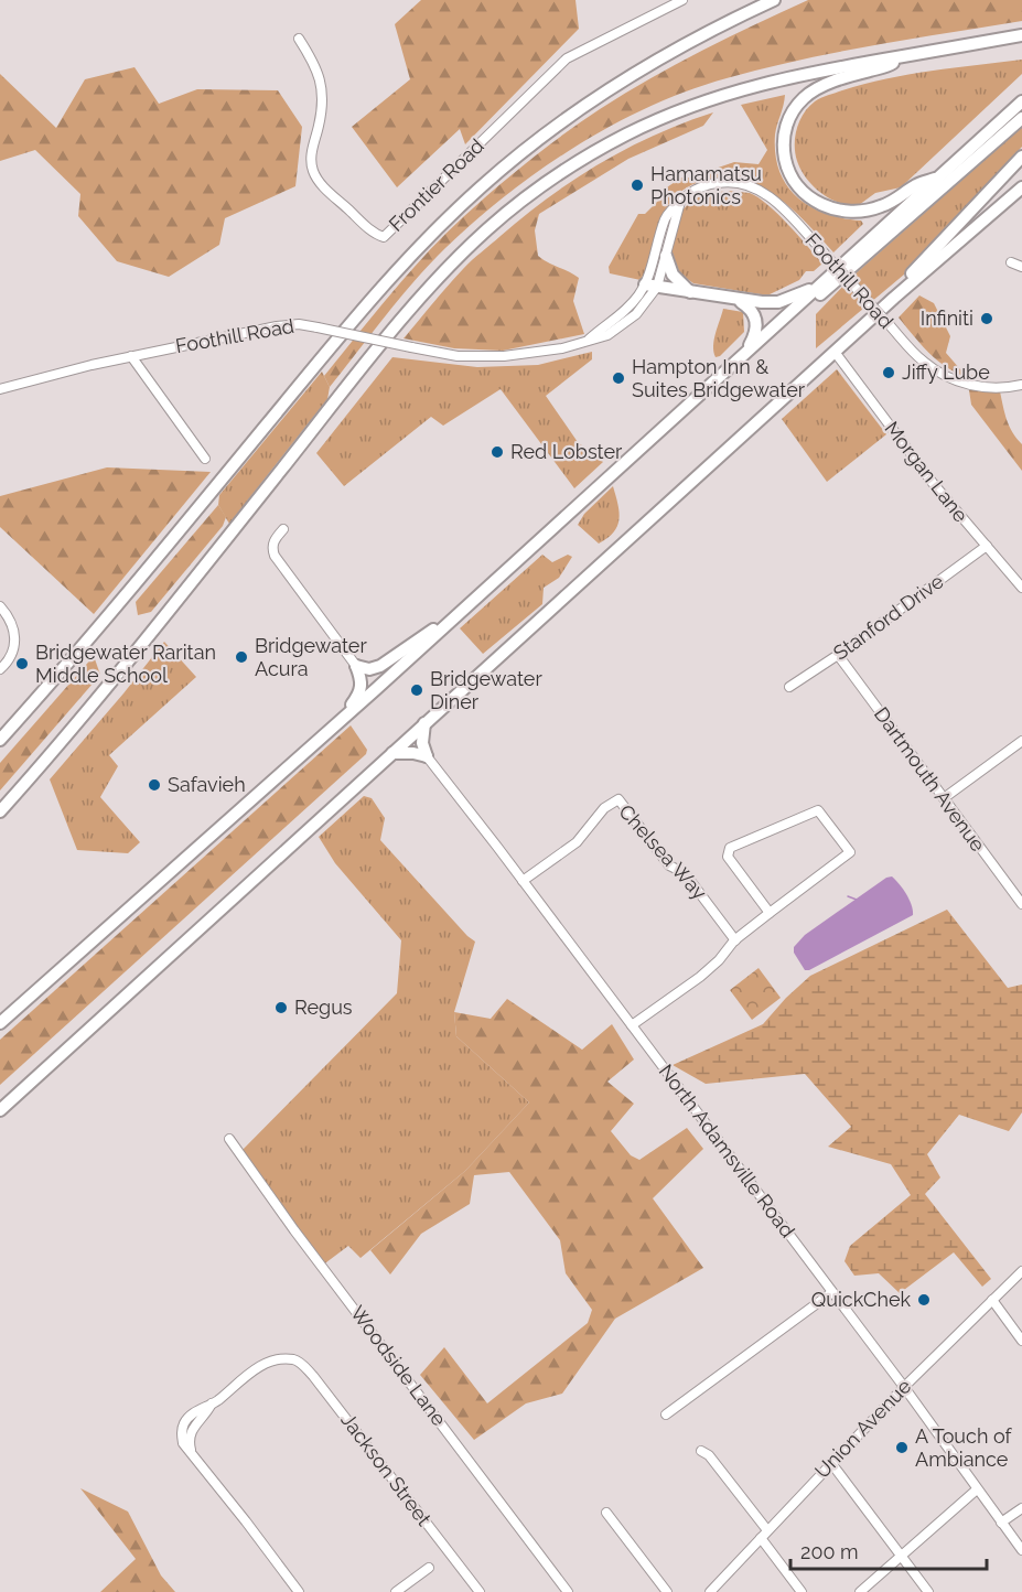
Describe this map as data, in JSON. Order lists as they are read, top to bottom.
{
  "streets": {
    "street": [
      "Frontier Road",
      "Foothill Road",
      "Morgan Lane",
      "Stanford Drive",
      "Dartmouth Avenue",
      "Chelsea Way",
      "North Adamsville Road",
      "Woodside Lane",
      "Union Avenue",
      "Jackson Street"
    ]
  },
  "crossings": [
    ["Morgan Lane", "Stanford Drive"],
    ["Stanford Drive", "Dartmouth Avenue"],
    ["Chelsea Way", "North Adamsville Road"],
    ["North Adamsville Road", "Union Avenue"]
  ],
  "places": [
    "Hamamatsu Photonics",
    "Infiniti",
    "Jiffy Lube",
    "Hampton Inn & Suites Bridgewater",
    "Red Lobster",
    "Bridgewater Acura",
    "Bridgewater Raritan Middle School",
    "Bridgewater Diner",
    "Safavieh",
    "Regus",
    "QuickChek",
    "A Touch of Ambiance"
  ],
  "scale_bar": "200 m"
}
